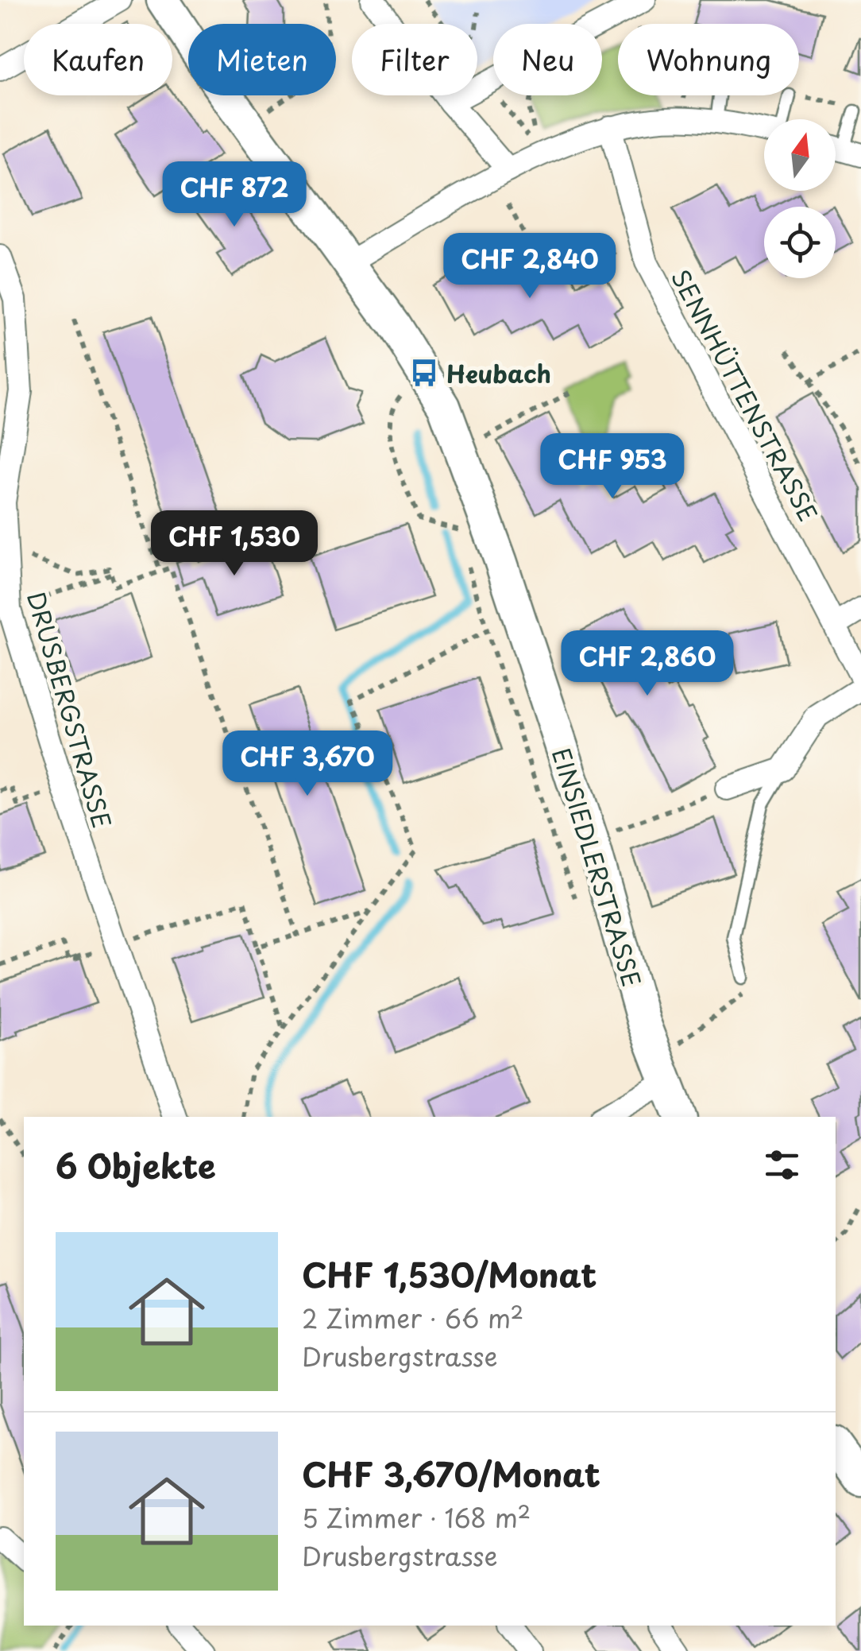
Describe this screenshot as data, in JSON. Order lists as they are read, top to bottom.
{
  "streets": {
    "main road": ["EINSIEDLERSTRASSE"],
    "street": ["SENNHÜTTENSTRASSE", "DRUSBERGSTRASSE"]
  },
  "places": {
    "bus stop": ["Heubach"]
  },
  "north": "top",
  "page": {
    "chip": [
      "Kaufen",
      "Mieten",
      "Filter",
      "Neu",
      "Wohnung"
    ],
    "price": [
      "CHF 872",
      "CHF 2,840",
      "CHF 953",
      "CHF 1,530",
      "CHF 2,860",
      "CHF 3,670"
    ],
    "heading": "6 Objekte",
    "list": [
      {
        "name": "CHF 1,530/Monat",
        "note": "2 Zimmer · 66 m² · Drusbergstrasse"
      },
      {
        "name": "CHF 3,670/Monat",
        "note": "5 Zimmer · 168 m² · Drusbergstrasse"
      }
    ]
  }
}
